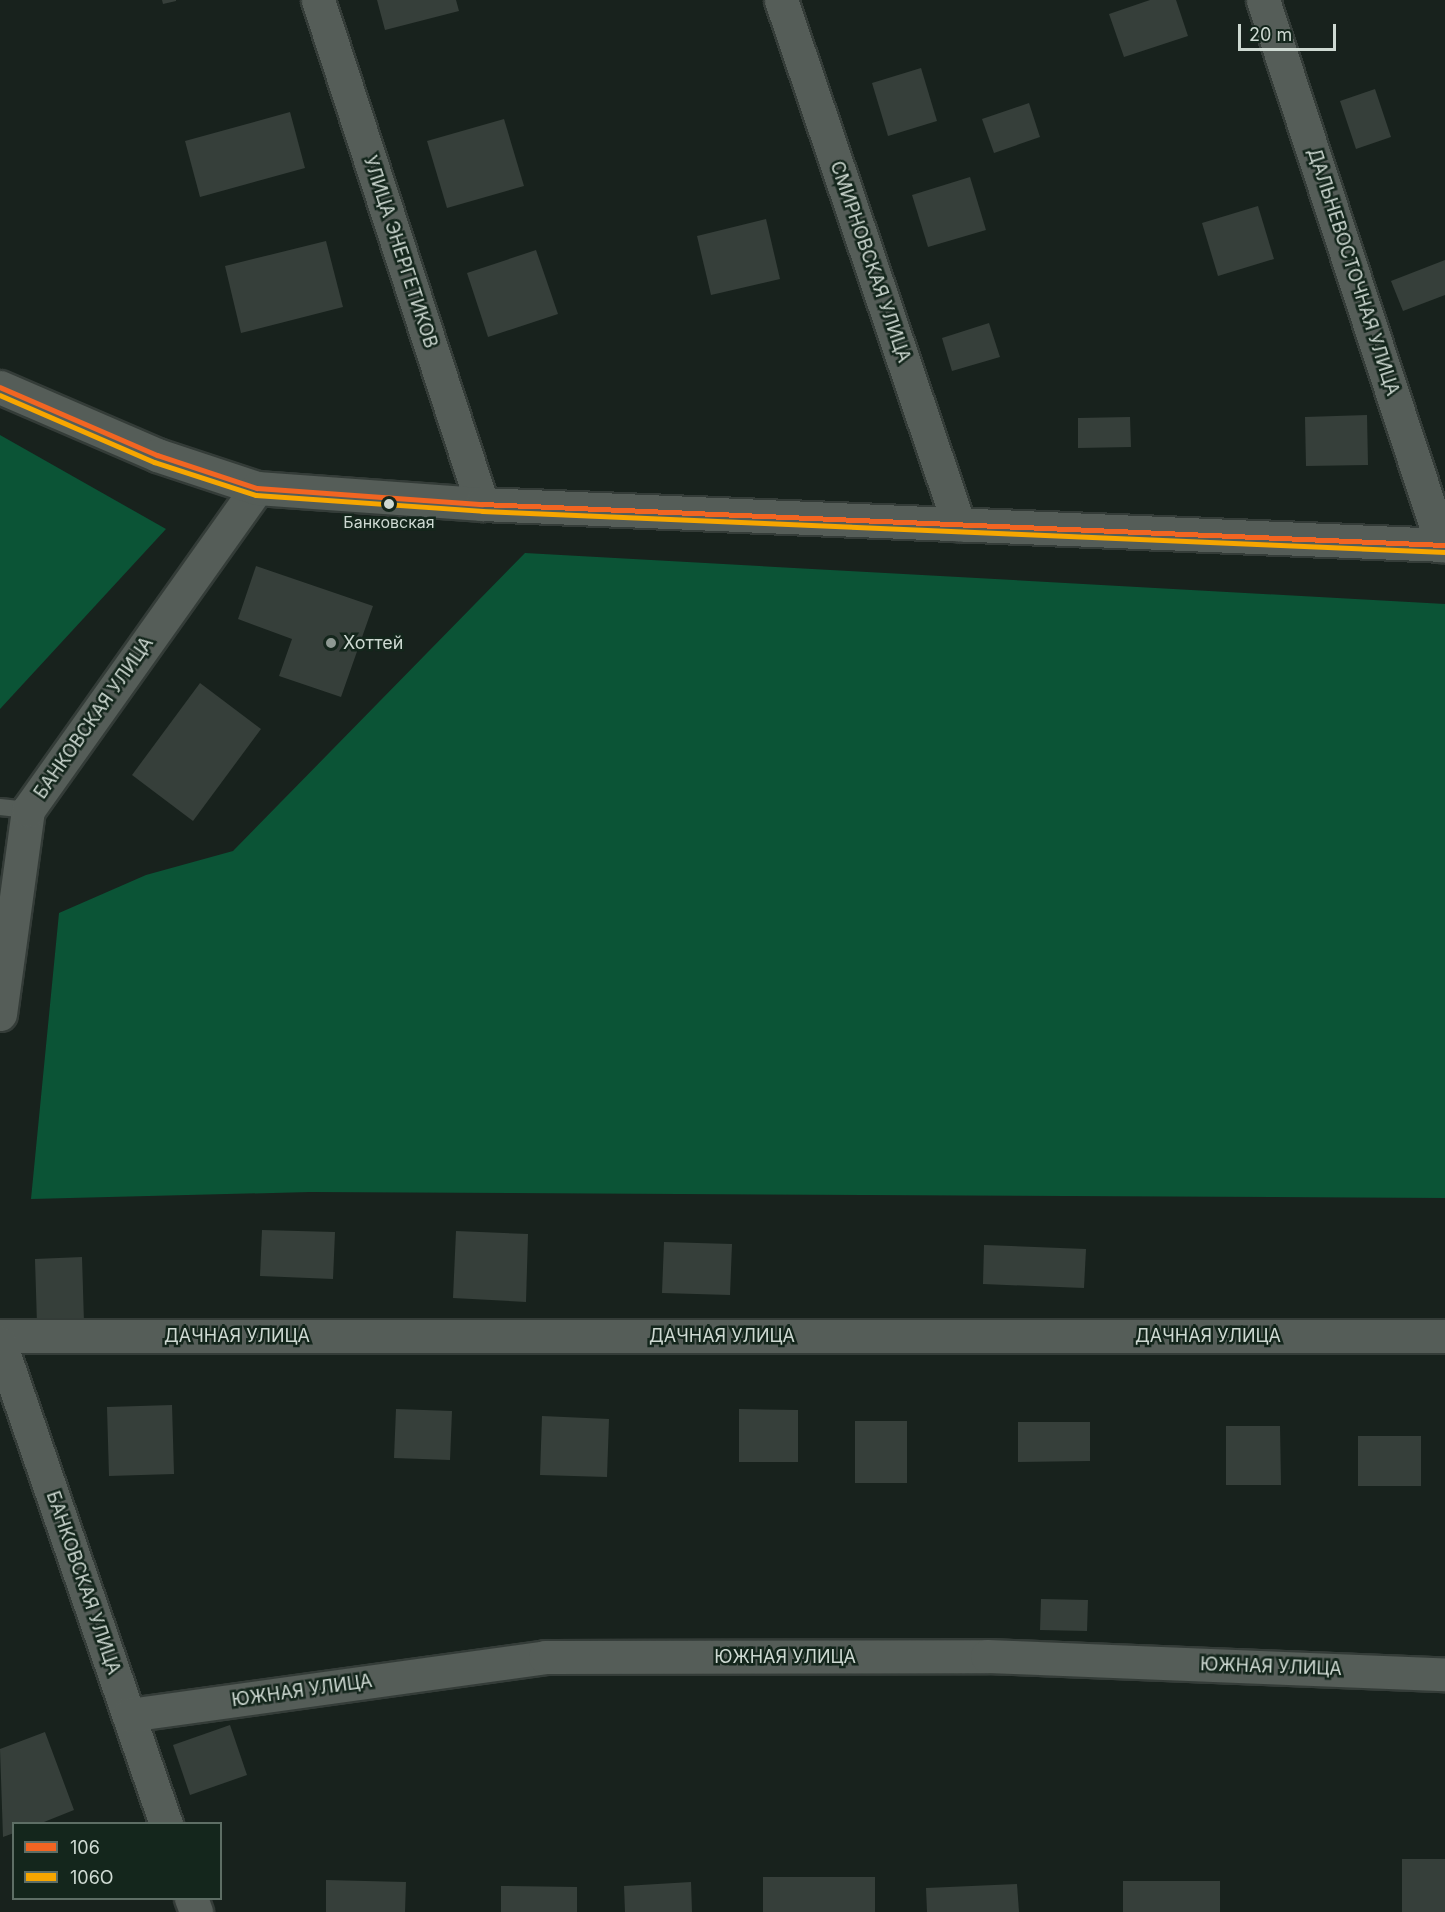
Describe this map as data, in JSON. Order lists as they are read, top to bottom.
{
  "streets": {
    "street": [
      "УЛИЦА ЭНЕРГЕТИКОВ",
      "СМИРНОВСКАЯ УЛИЦА",
      "ДАЛЬНЕВОСТОЧНАЯ УЛИЦА",
      "БАНКОВСКАЯ УЛИЦА",
      "ДАЧНАЯ УЛИЦА",
      "ЮЖНАЯ УЛИЦА"
    ]
  },
  "crossings": [
    ["БАНКОВСКАЯ УЛИЦА", "ЮЖНАЯ УЛИЦА"]
  ],
  "places": ["Банковская", "Хоттей"],
  "lines": ["transit line 106", "transit line 106О"],
  "legend": ["106", "106О"],
  "scale_bar": "20 m"
}
